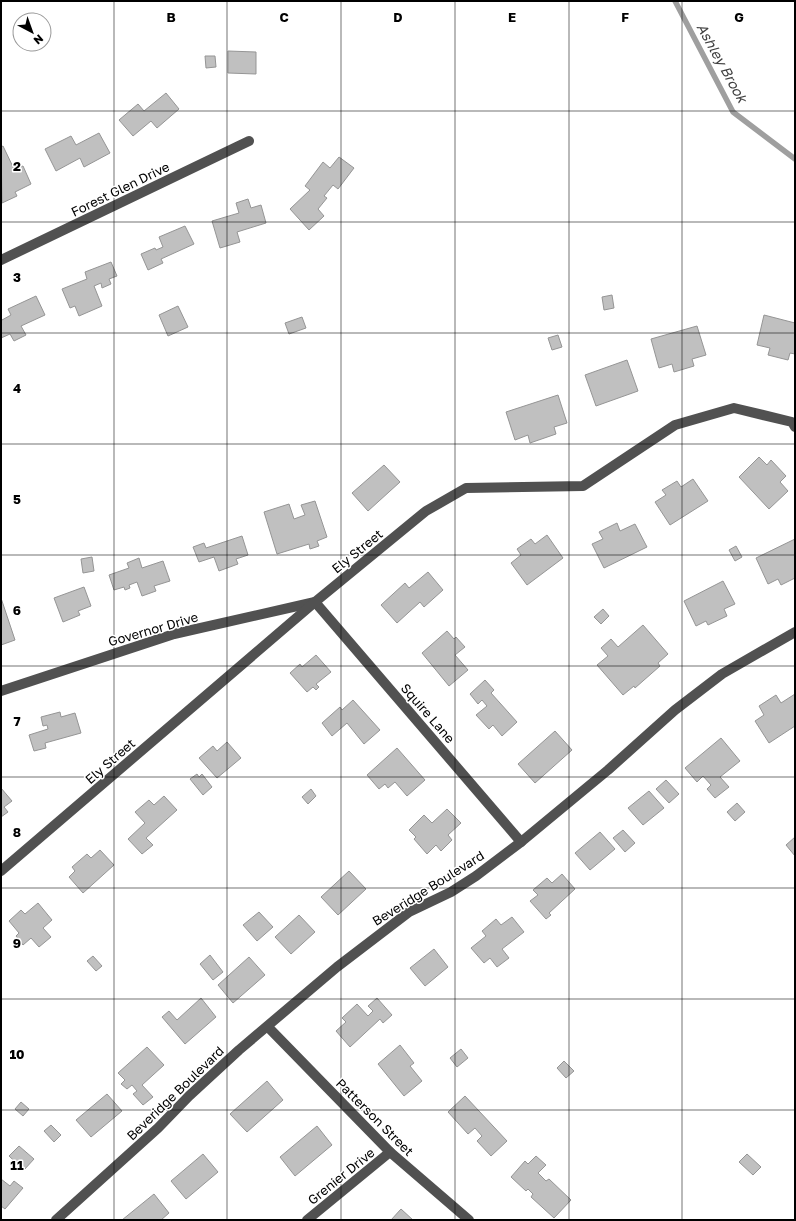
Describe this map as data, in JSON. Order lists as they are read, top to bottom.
{
  "streets": {
    "street": [
      "Forest Glen Drive",
      "Ely Street",
      "Governor Drive",
      "Squire Lane",
      "Beveridge Boulevard",
      "Patterson Street",
      "Grenier Drive"
    ]
  },
  "crossings": [
    ["Ely Street", "Governor Drive"],
    ["Ely Street", "Squire Lane"],
    ["Governor Drive", "Squire Lane"],
    ["Squire Lane", "Beveridge Boulevard"],
    ["Beveridge Boulevard", "Patterson Street"],
    ["Patterson Street", "Grenier Drive"]
  ],
  "water": ["Ashley Brook"],
  "north": "bottom right",
  "grid": {
    "columns": [
      "B",
      "C",
      "D",
      "E",
      "F",
      "G"
    ],
    "rows": [
      "2",
      "3",
      "4",
      "5",
      "6",
      "7",
      "8",
      "9",
      "10",
      "11"
    ]
  }
}
